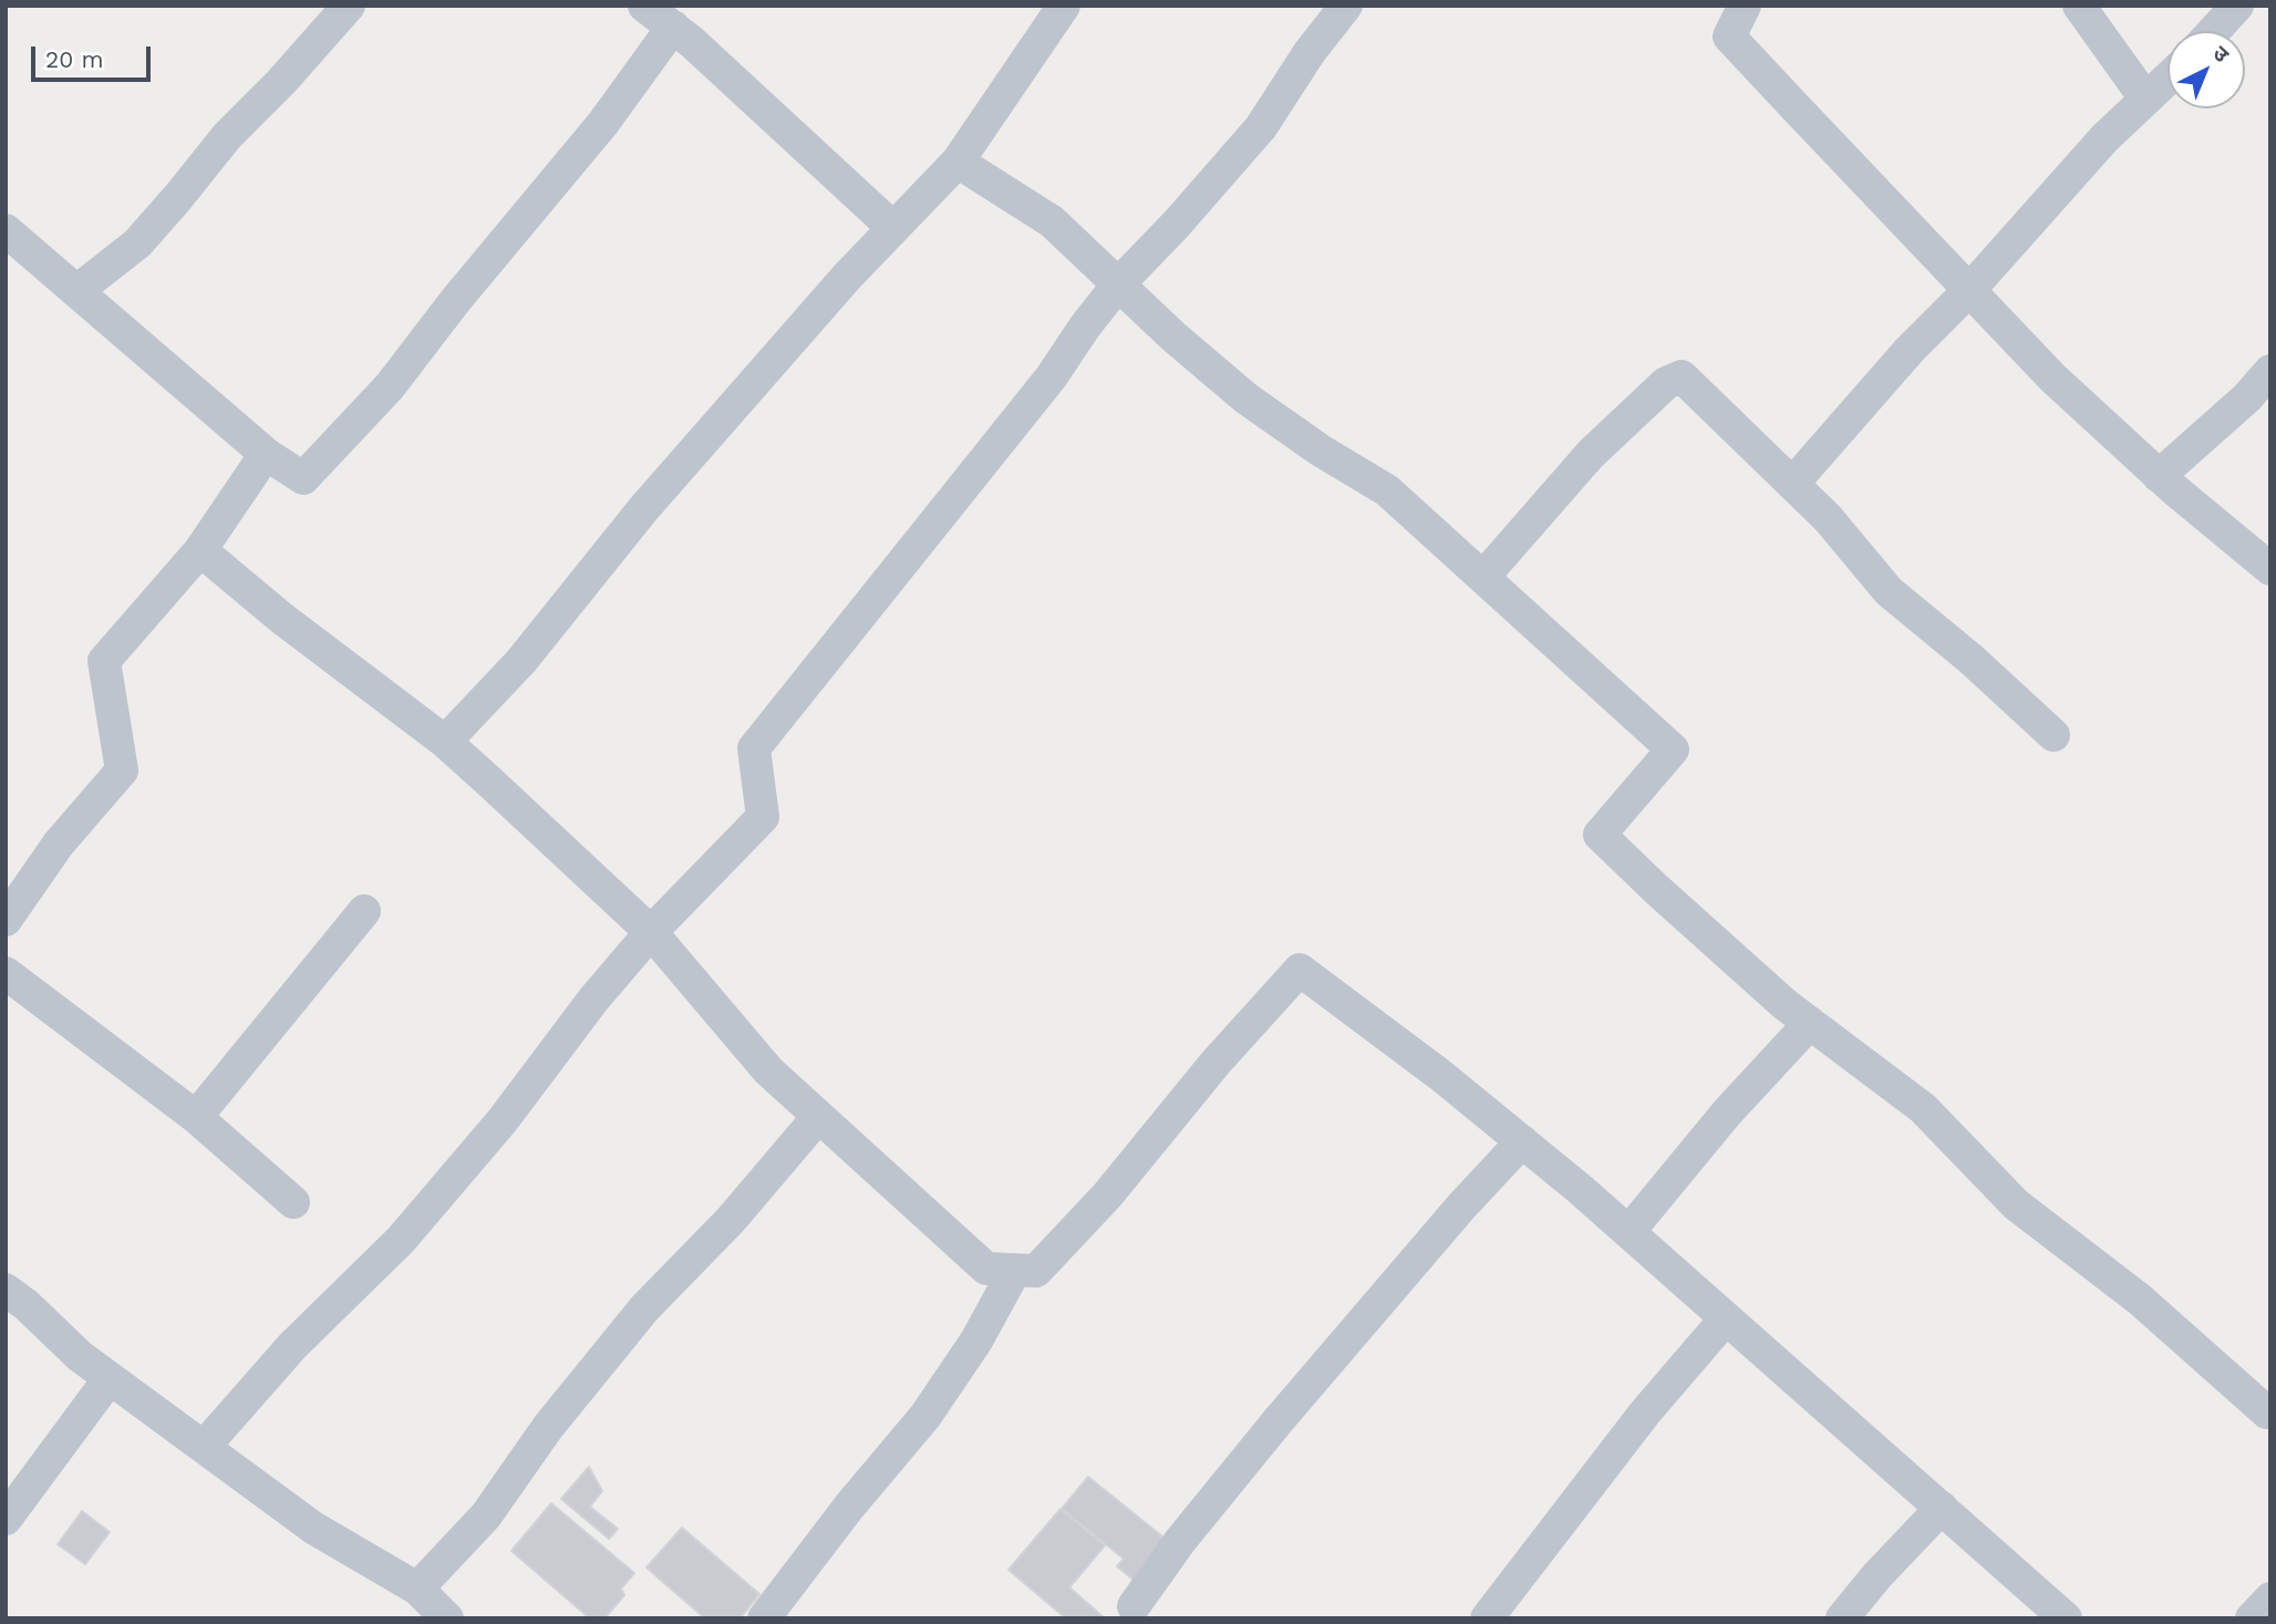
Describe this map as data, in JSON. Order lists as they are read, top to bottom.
{
  "scale_bar": "20 m",
  "north": "top right"
}
